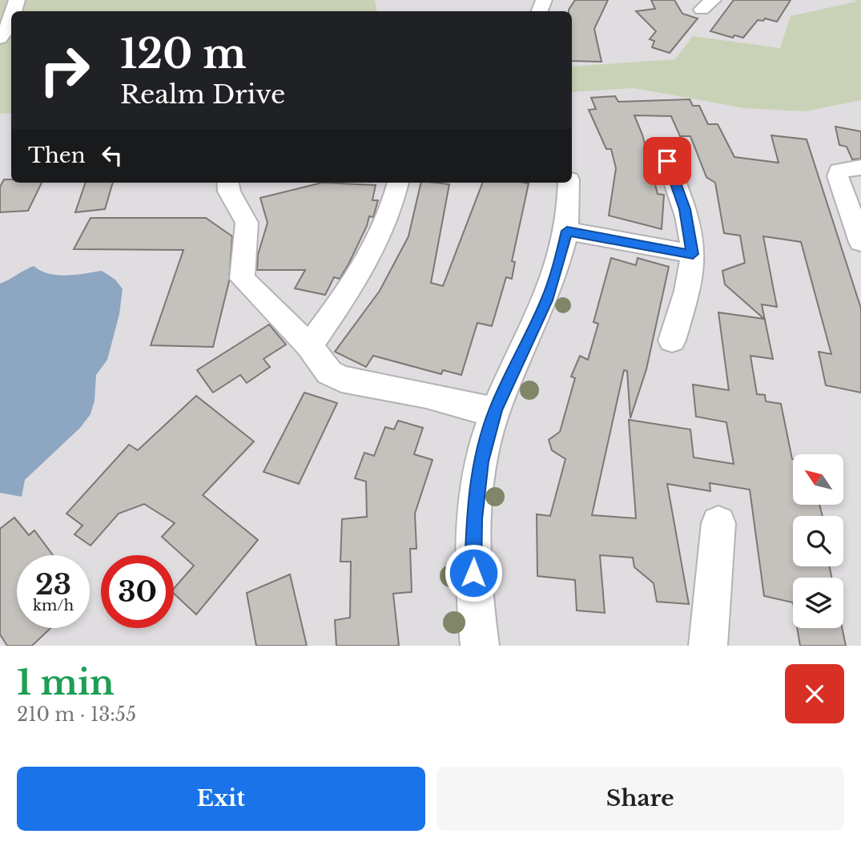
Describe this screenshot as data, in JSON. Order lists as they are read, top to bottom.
{
  "north": "top left",
  "page": {
    "turn": ["120 m", "Realm Drive"],
    "then": "Then",
    "speed": "23 km/h",
    "limit": "30",
    "heading": ["1 min", "210 m · 13:55"],
    "buttons": ["Exit", "Share"]
  }
}
